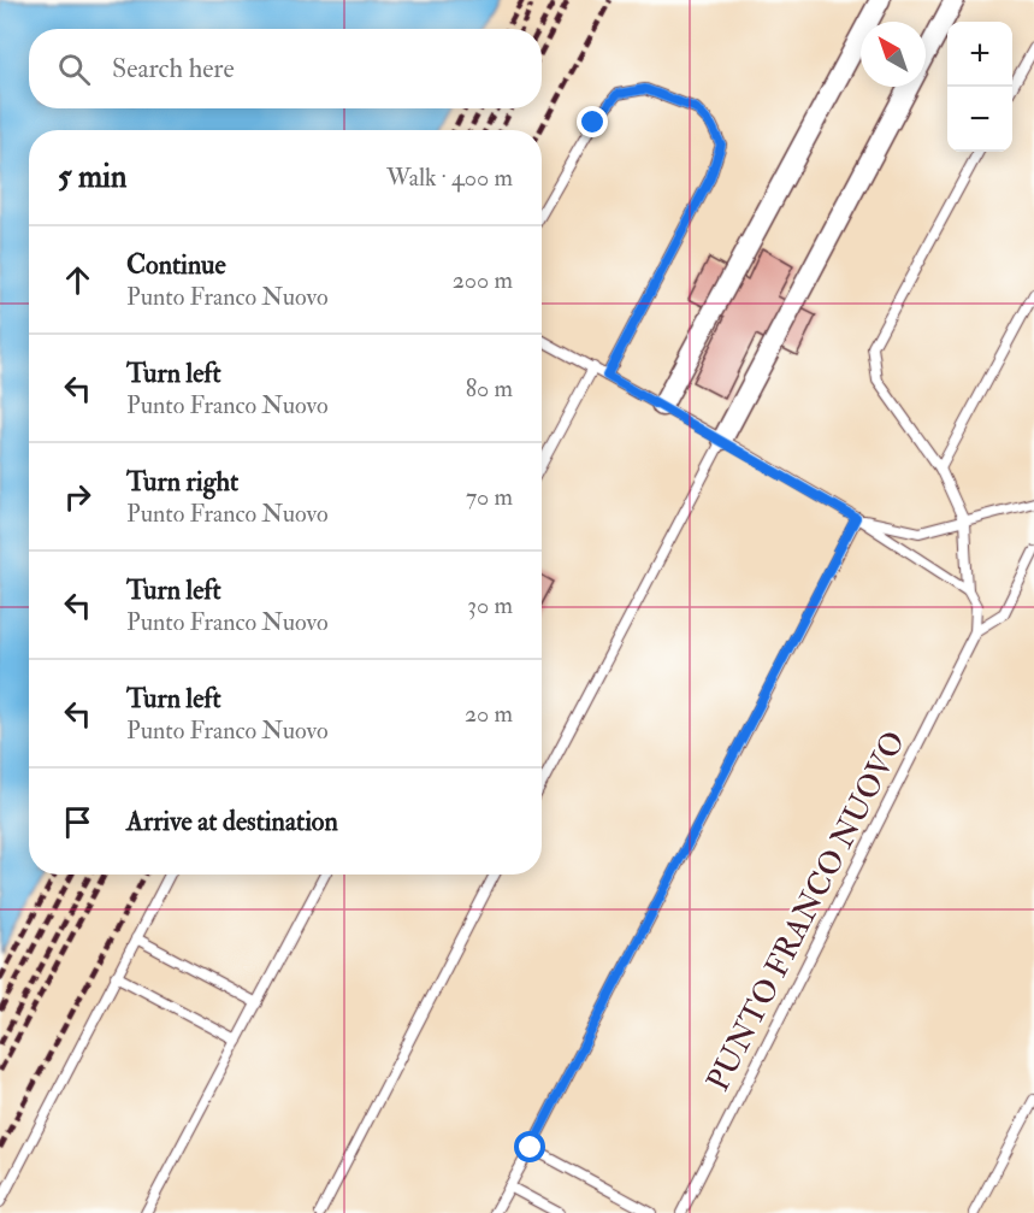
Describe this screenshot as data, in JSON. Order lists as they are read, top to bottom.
{
  "streets": {
    "lane": ["PUNTO FRANCO NUOVO"]
  },
  "north": "top left",
  "page": {
    "map_buttons": ["+", "−"],
    "search": "Search here",
    "heading": ["5 min", "Walk · 400 m"],
    "list": [
      ["Continue", "Punto Franco Nuovo", "200 m"],
      ["Turn left", "Punto Franco Nuovo", "80 m"],
      ["Turn right", "Punto Franco Nuovo", "70 m"],
      ["Turn left", "Punto Franco Nuovo", "30 m"],
      ["Turn left", "Punto Franco Nuovo", "20 m"],
      "Arrive at destination"
    ]
  }
}
